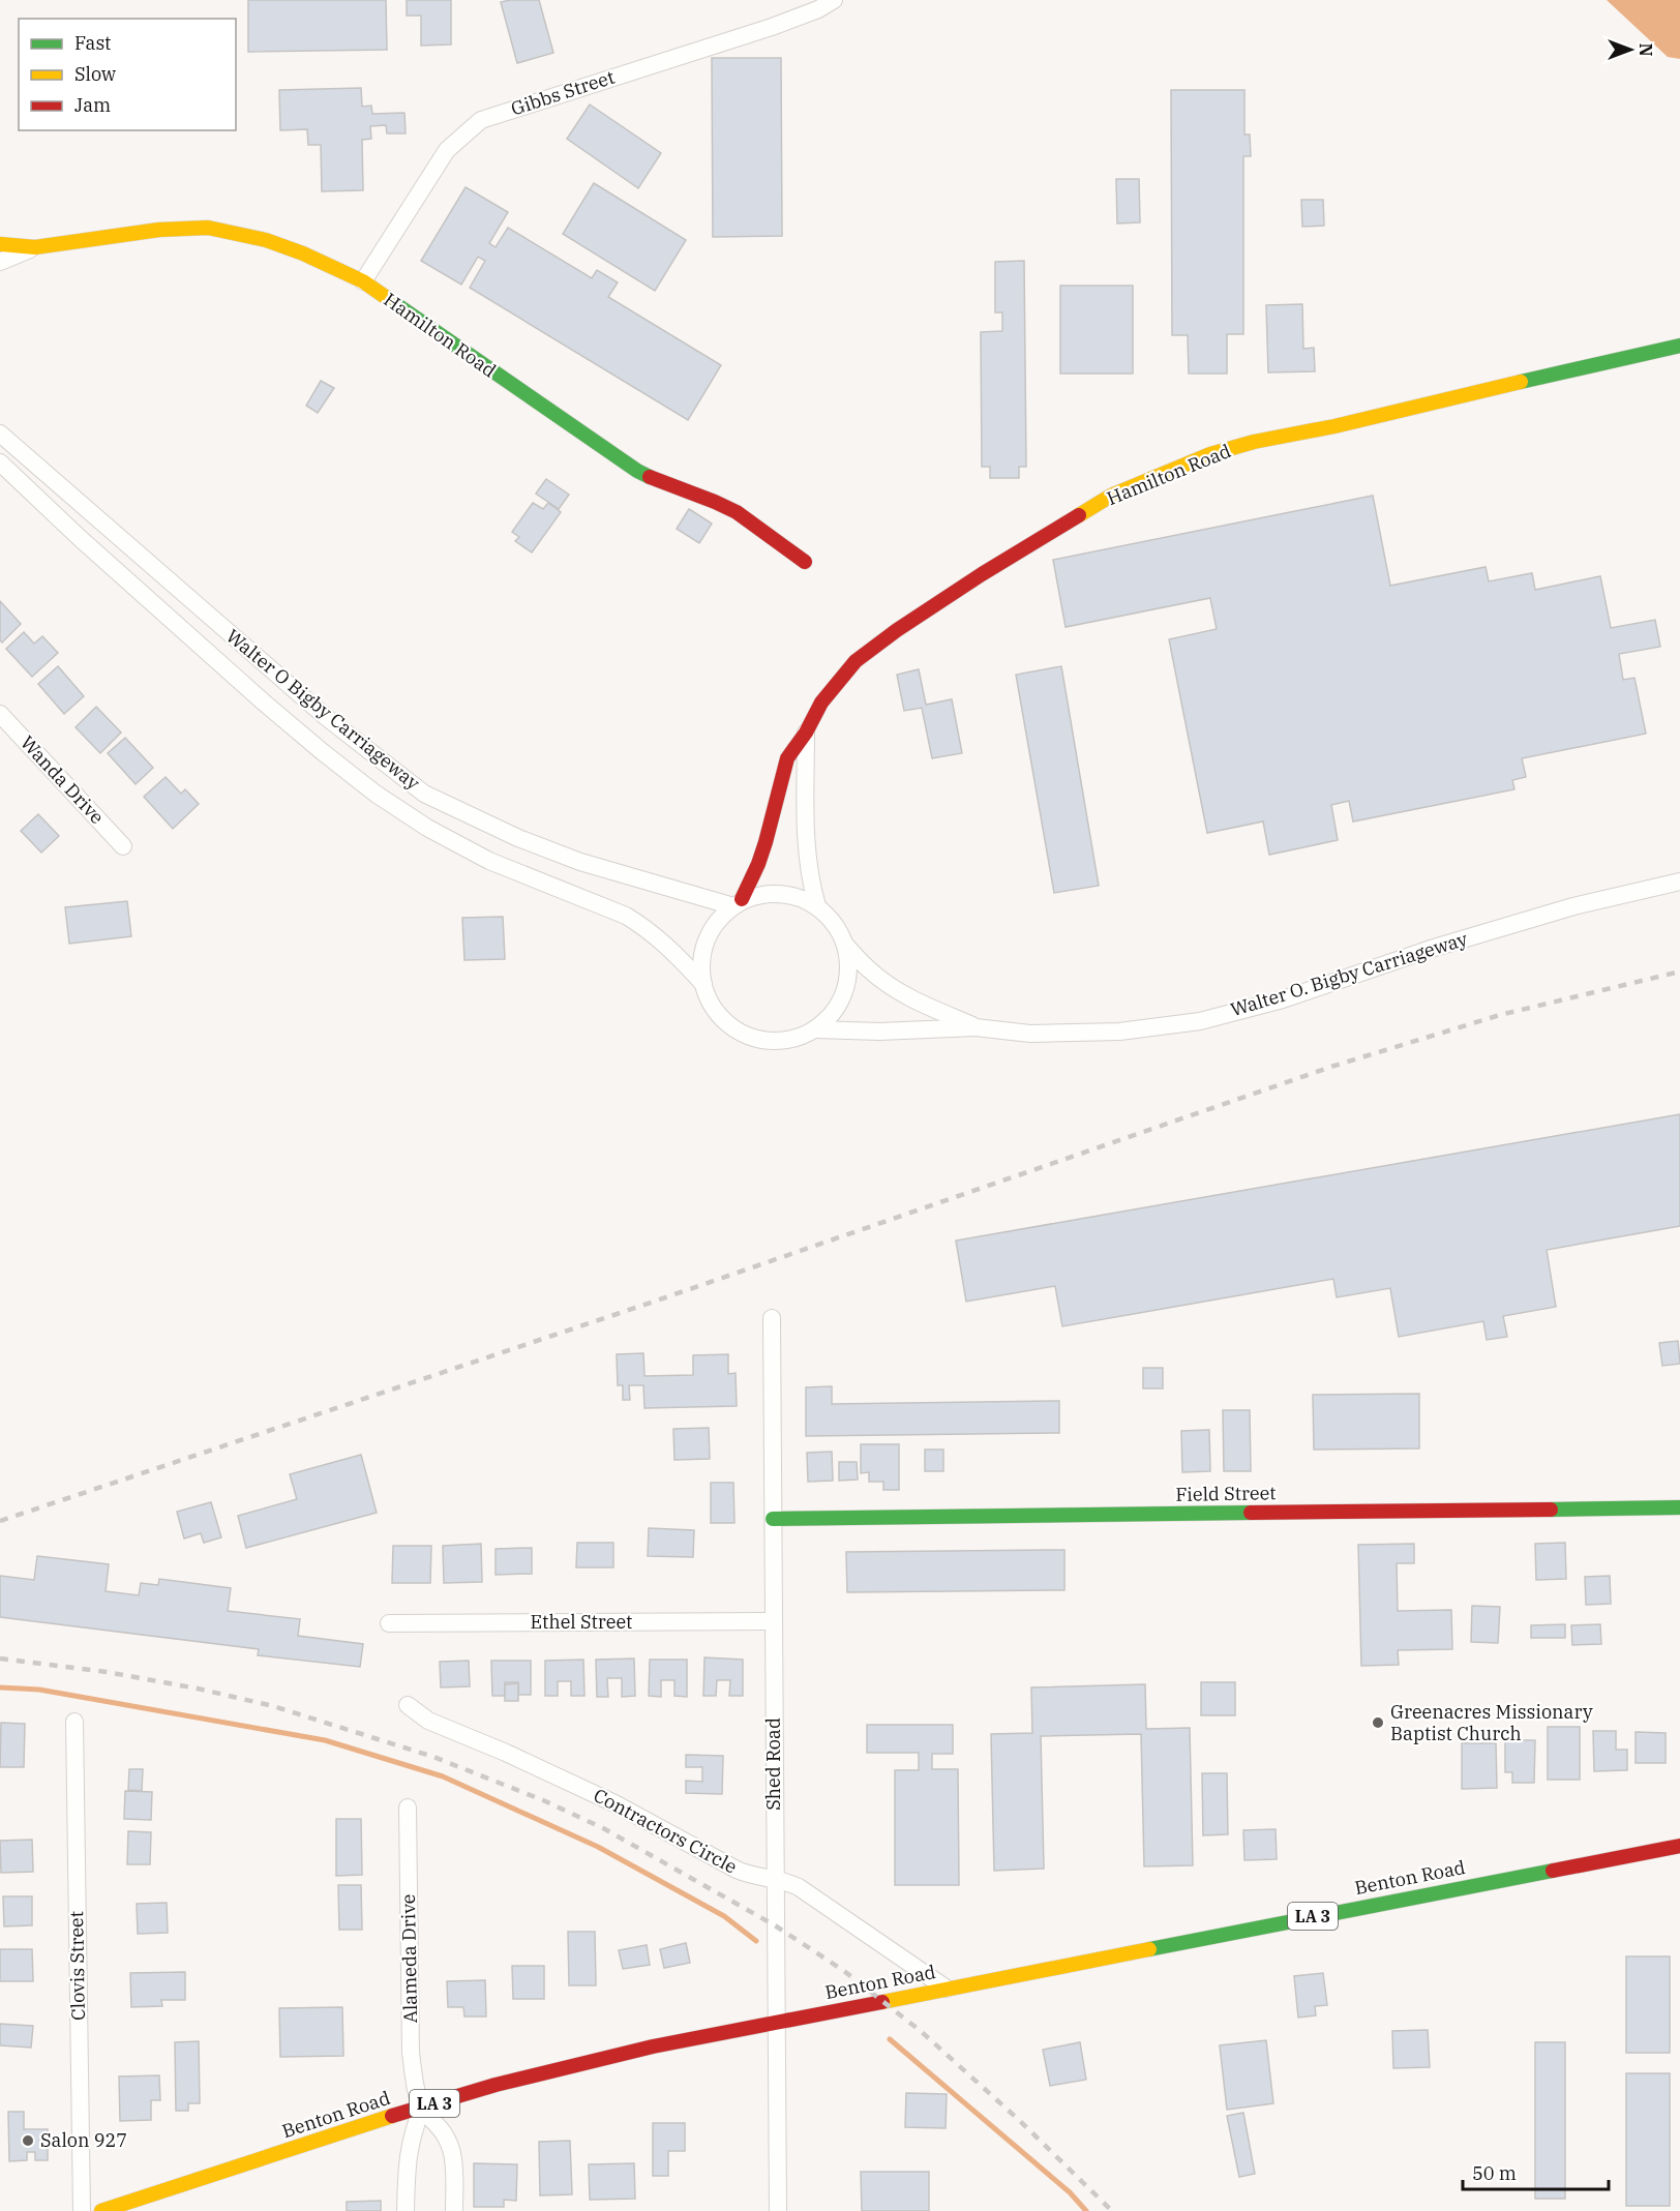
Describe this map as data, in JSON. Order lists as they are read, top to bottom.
{
  "streets": {
    "street": [
      "Gibbs Street",
      "Hamilton Road",
      "Walter O Bigby Carriageway",
      "Wanda Drive",
      "Walter O. Bigby Carriageway",
      "Field Street",
      "Ethel Street",
      "Shed Road",
      "Contractors Circle",
      "Benton Road",
      "LA 3",
      "Alameda Drive",
      "Clovis Street"
    ]
  },
  "crossings": [
    ["Gibbs Street", "Hamilton Road"],
    ["Hamilton Road", "Walter O Bigby Carriageway"],
    ["Hamilton Road", "Walter O. Bigby Carriageway"],
    ["Walter O Bigby Carriageway", "Walter O. Bigby Carriageway"],
    ["Field Street", "Shed Road"],
    ["Ethel Street", "Shed Road"],
    ["Shed Road", "Contractors Circle"],
    ["Shed Road", "Benton Road"],
    ["Contractors Circle", "Benton Road"],
    ["Benton Road", "Alameda Drive"]
  ],
  "places": ["Greenacres Missionary Baptist Church", "Salon 927"],
  "legend": ["Fast", "Slow", "Jam"],
  "scale_bar": "50 m",
  "north": "right"
}
